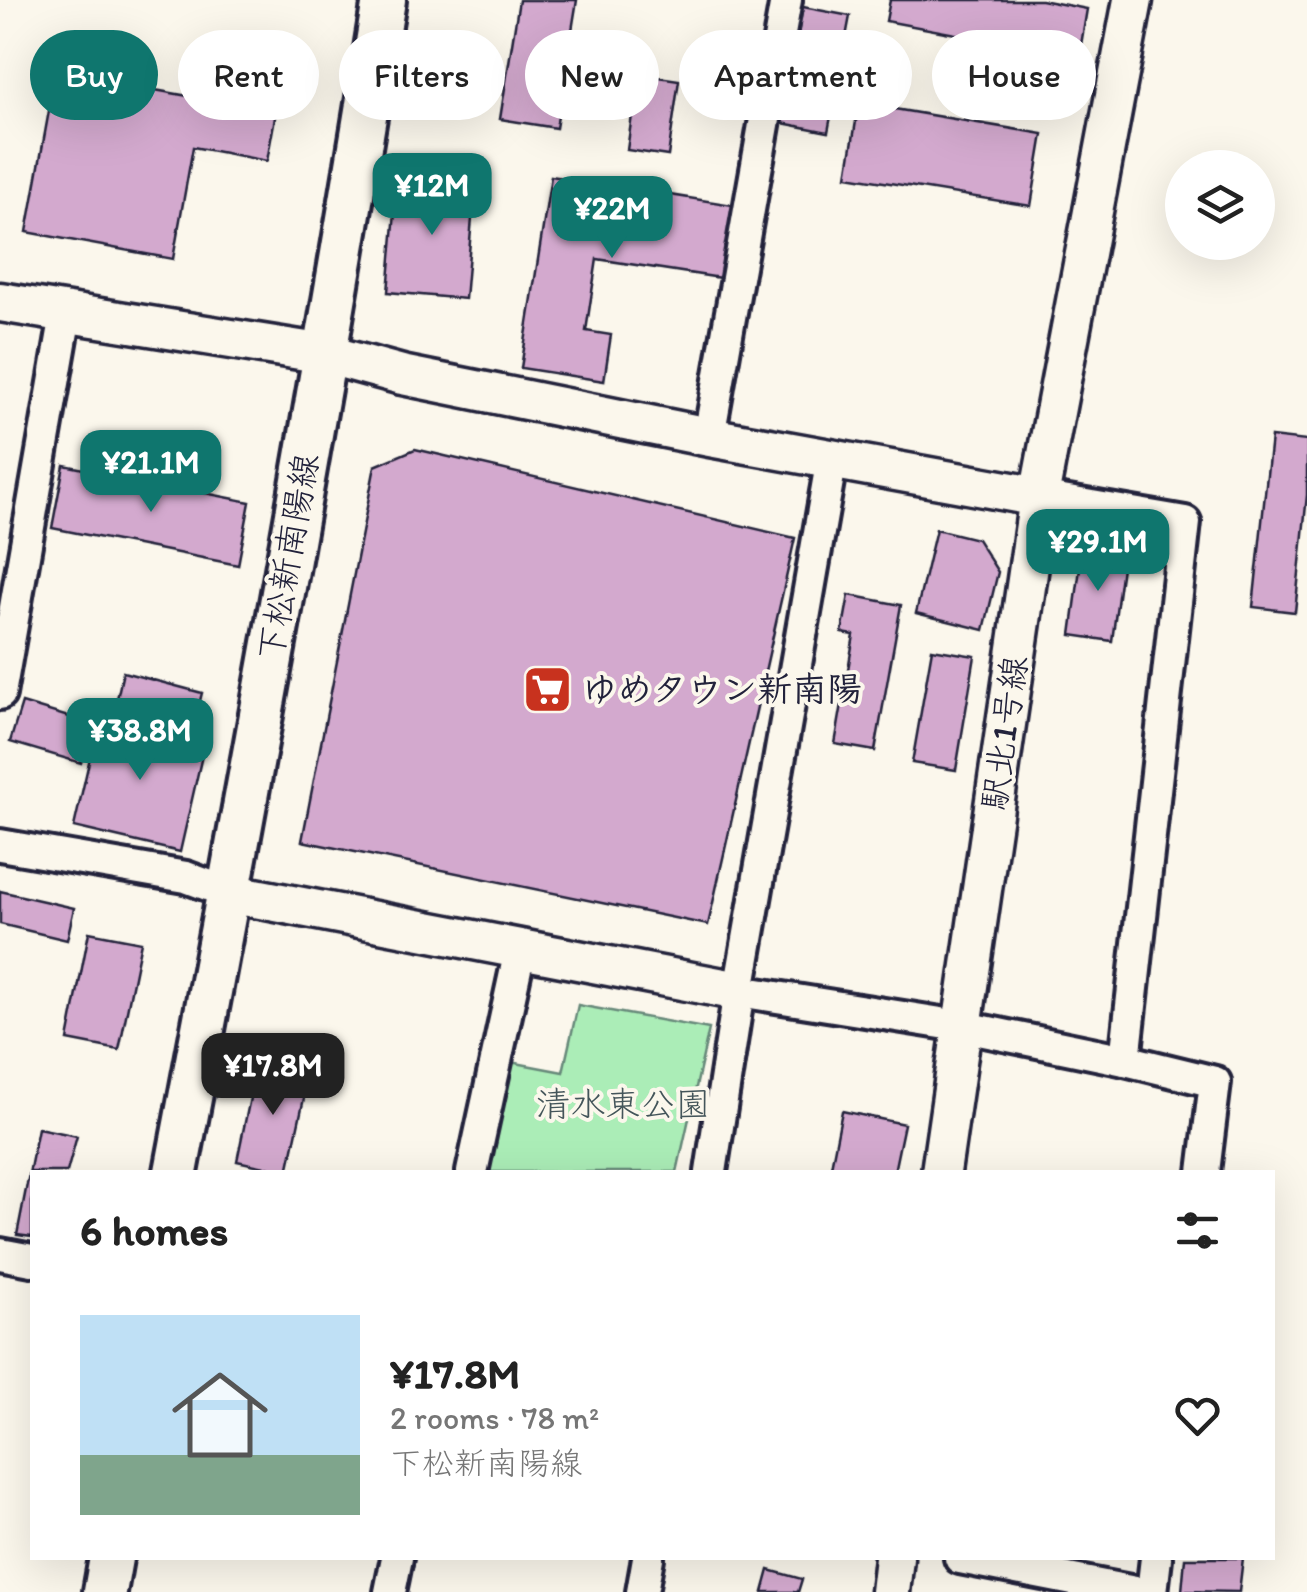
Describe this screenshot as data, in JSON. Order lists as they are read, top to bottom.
{
  "streets": {
    "main road": ["下松新南陽線"],
    "street": ["駅北1号線"]
  },
  "parks": ["清水東公園"],
  "places": {
    "supermarket": ["ゆめタウン新南陽"]
  },
  "page": {
    "chip": [
      "Buy",
      "Rent",
      "Filters",
      "New",
      "Apartment",
      "House"
    ],
    "price": [
      "¥12M",
      "¥22M",
      "¥21.1M",
      "¥29.1M",
      "¥38.8M",
      "¥17.8M"
    ],
    "heading": "6 homes",
    "list": [
      {
        "name": "¥17.8M",
        "note": "2 rooms · 78 m² · 下松新南陽線"
      }
    ]
  }
}
